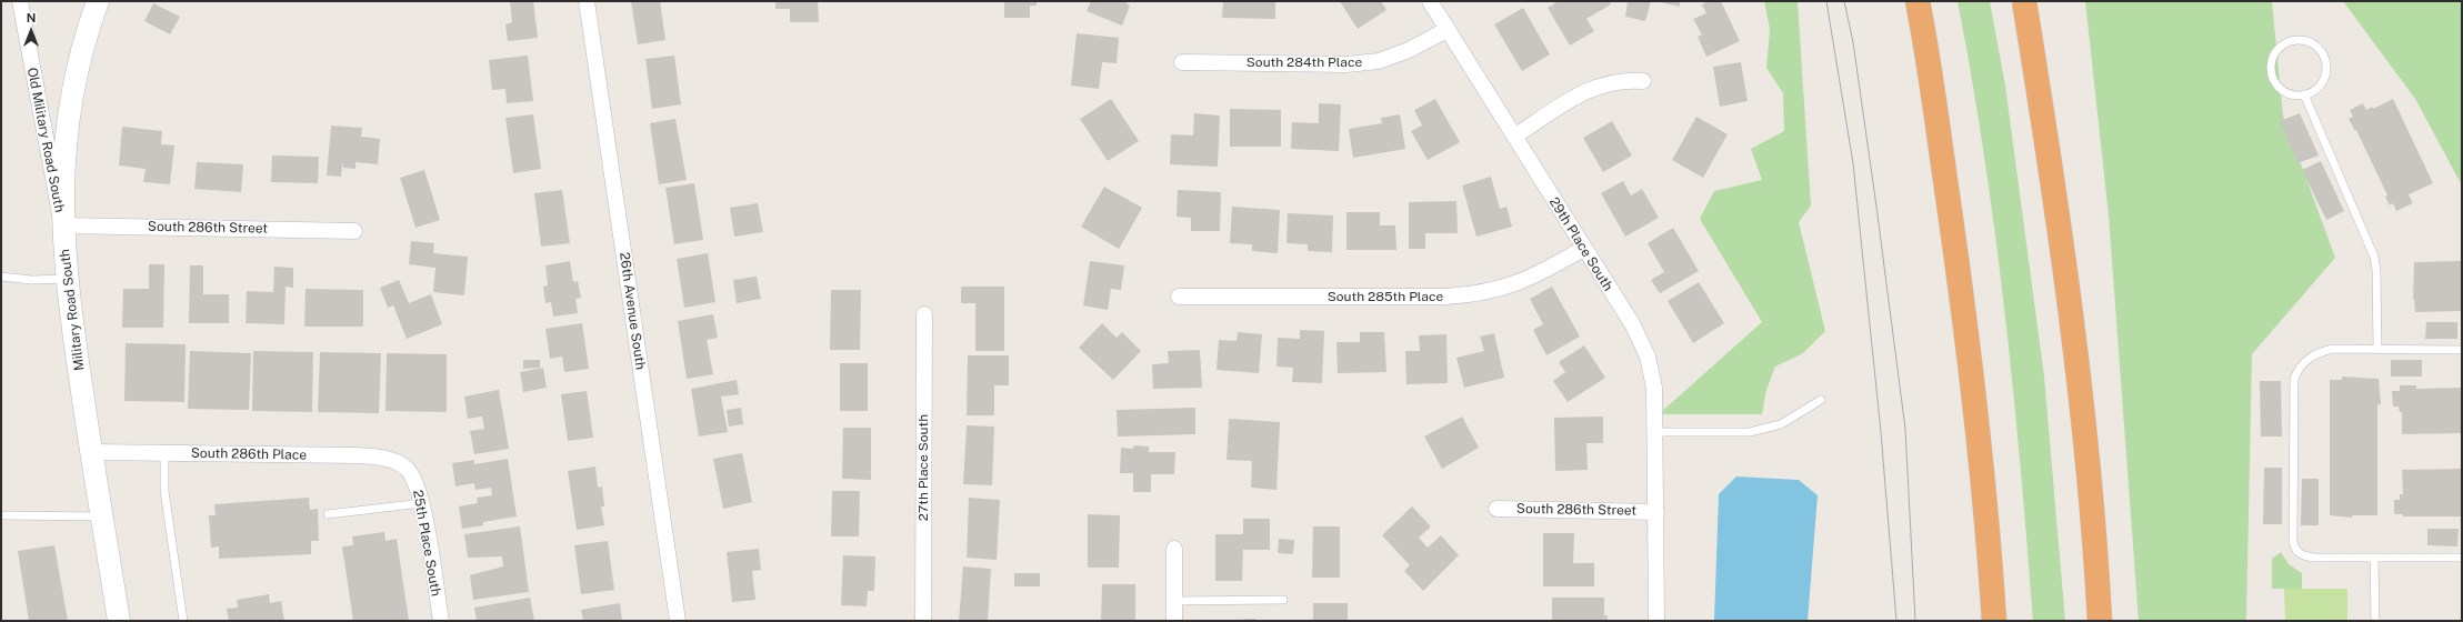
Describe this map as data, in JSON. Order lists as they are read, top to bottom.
{
  "streets": {
    "main road": ["Military Road South"],
    "street": [
      "South 284th Place",
      "Old Military Road South",
      "South 286th Street",
      "29th Place South",
      "South 285th Place",
      "26th Avenue South",
      "South 286th Place",
      "27th Place South",
      "25th Place South"
    ]
  },
  "crossings": [
    ["South 284th Place", "29th Place South"],
    ["Old Military Road South", "South 286th Street"],
    ["Old Military Road South", "Military Road South"],
    ["South 286th Street", "29th Place South"],
    ["South 286th Street", "Military Road South"],
    ["29th Place South", "South 285th Place"],
    ["Military Road South", "South 286th Place"],
    ["South 286th Place", "25th Place South"]
  ],
  "north": "top"
}
